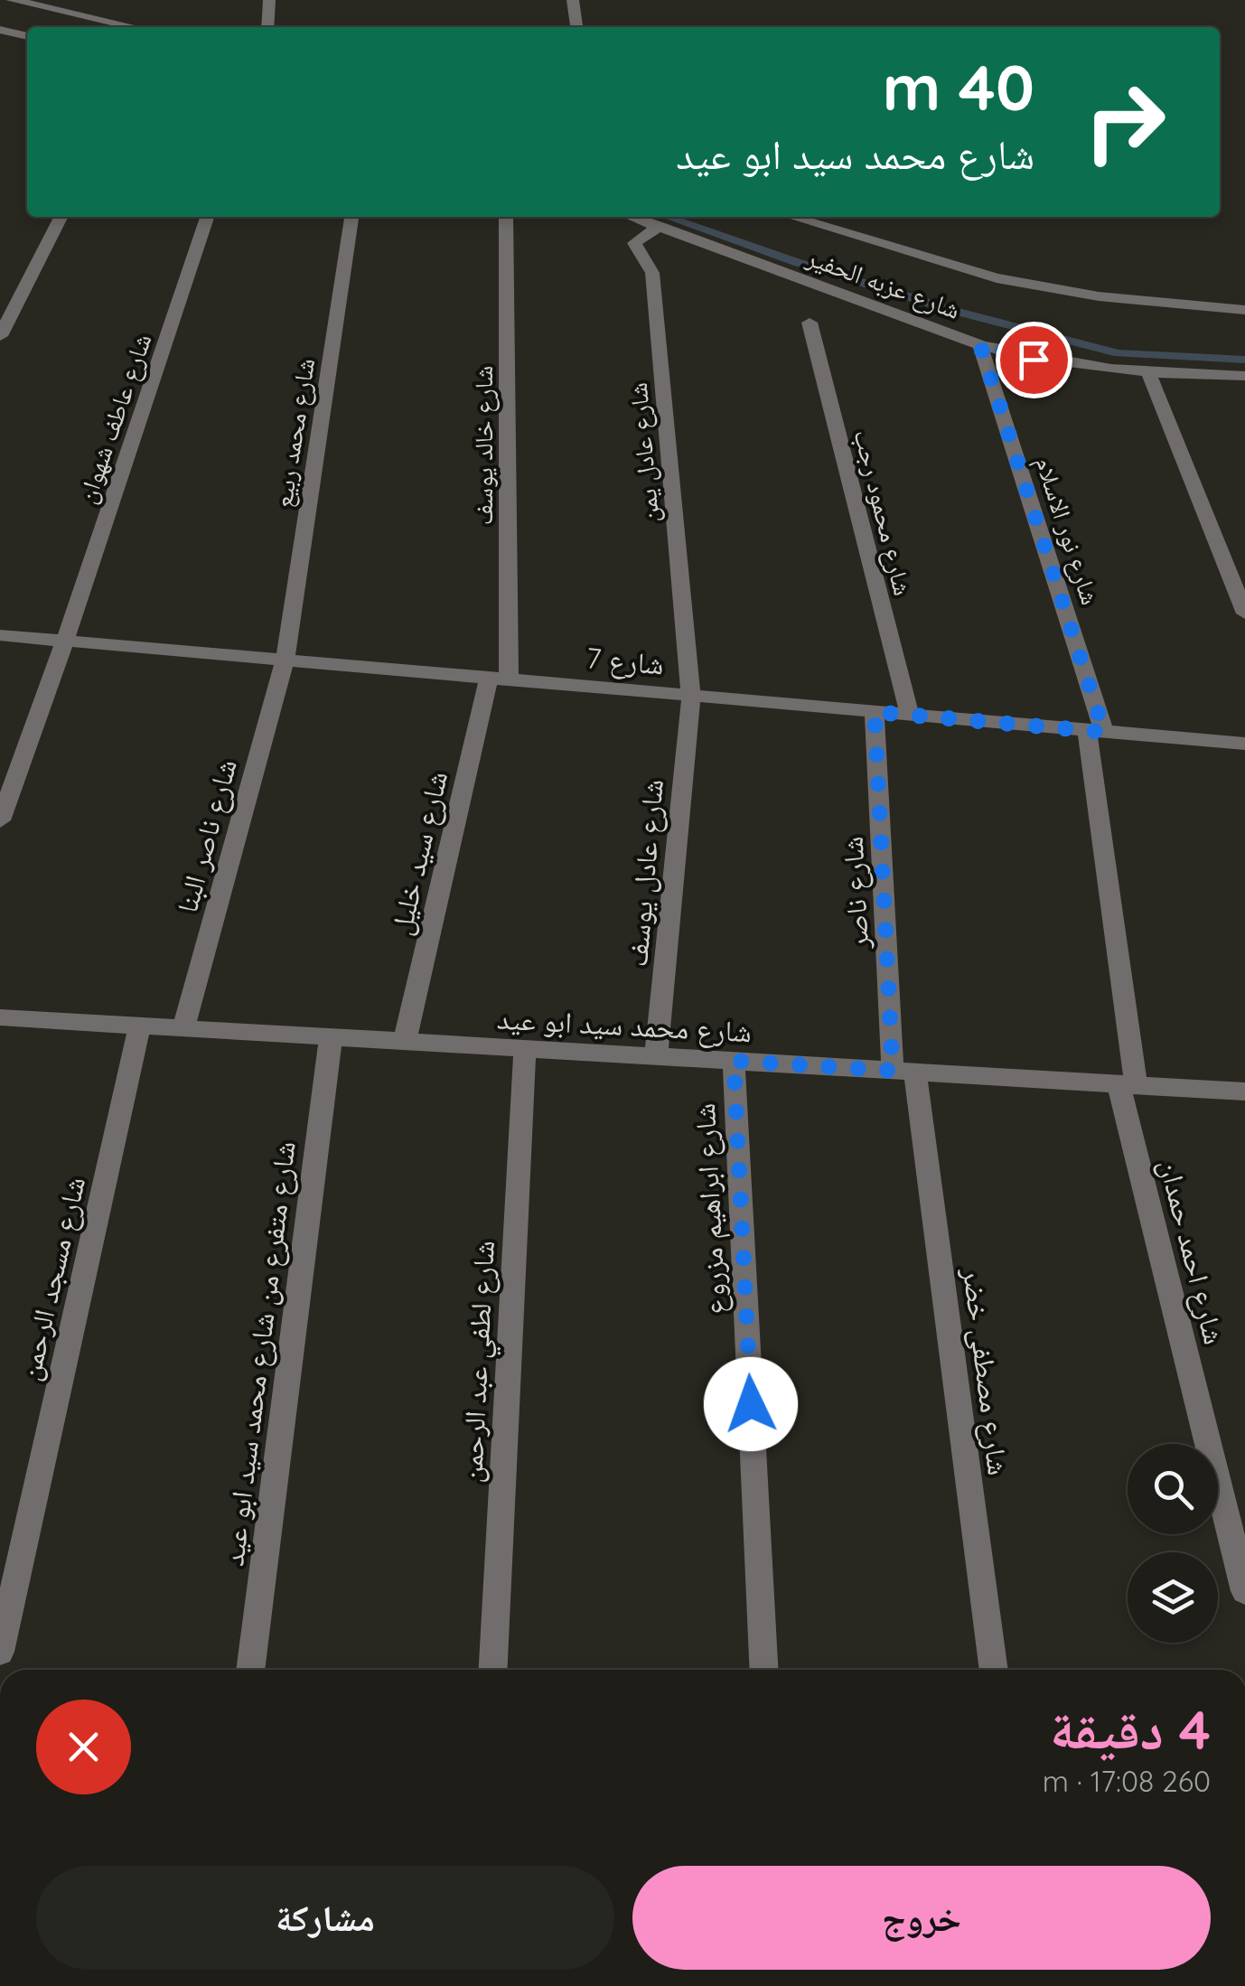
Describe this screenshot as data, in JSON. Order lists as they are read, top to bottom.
{
  "streets": {
    "street": [
      "شارع عزبه الحفير",
      "شارع عاطف شهوان",
      "شارع محمد ربيع",
      "شارع خالد يوسف",
      "شارع عادل يمن",
      "شارع محمود رجب",
      "شارع نور الاسلام",
      "شارع 7",
      "شارع ناصر البنا",
      "شارع سيد خليل",
      "شارع عادل يوسف",
      "شارع ناصر",
      "شارع محمد سيد ابو عيد",
      "شارع ابراهيم مزروع",
      "شارع احمد حمدان",
      "شارع مسجد الرحمن",
      "شارع متفرع من شارع محمد سيد ابو عيد",
      "شارع لطفي عبد الرحمن",
      "شارع مصطفى خضر"
    ]
  },
  "crossings": [
    ["شارع عزبه الحفير", "شارع عادل يمن"],
    ["شارع عزبه الحفير", "شارع نور الاسلام"],
    ["شارع عاطف شهوان", "شارع 7"],
    ["شارع محمد ربيع", "شارع 7"],
    ["شارع محمد ربيع", "شارع ناصر البنا"],
    ["شارع خالد يوسف", "شارع 7"],
    ["شارع خالد يوسف", "شارع سيد خليل"],
    ["شارع عادل يمن", "شارع 7"],
    ["شارع عادل يمن", "شارع عادل يوسف"],
    ["شارع محمود رجب", "شارع 7"],
    ["شارع نور الاسلام", "شارع 7"],
    ["شارع نور الاسلام", "شارع محمد سيد ابو عيد"],
    ["شارع نور الاسلام", "شارع احمد حمدان"],
    ["شارع 7", "شارع ناصر البنا"],
    ["شارع 7", "شارع سيد خليل"],
    ["شارع 7", "شارع عادل يوسف"],
    ["شارع 7", "شارع ناصر"],
    ["شارع ناصر البنا", "شارع محمد سيد ابو عيد"],
    ["شارع سيد خليل", "شارع محمد سيد ابو عيد"],
    ["شارع عادل يوسف", "شارع محمد سيد ابو عيد"],
    ["شارع ناصر", "شارع محمد سيد ابو عيد"],
    ["شارع ناصر", "شارع مصطفى خضر"],
    ["شارع محمد سيد ابو عيد", "شارع ابراهيم مزروع"],
    ["شارع محمد سيد ابو عيد", "شارع احمد حمدان"],
    ["شارع محمد سيد ابو عيد", "شارع مسجد الرحمن"],
    ["شارع محمد سيد ابو عيد", "شارع متفرع من شارع محمد سيد ابو عيد"],
    ["شارع محمد سيد ابو عيد", "شارع لطفي عبد الرحمن"],
    ["شارع محمد سيد ابو عيد", "شارع مصطفى خضر"]
  ],
  "page": {
    "turn": ["40 m", "شارع محمد سيد ابو عيد"],
    "heading": ["4 دقيقة", "260 m · 17:08"],
    "buttons": ["خروج", "مشاركة"]
  }
}
